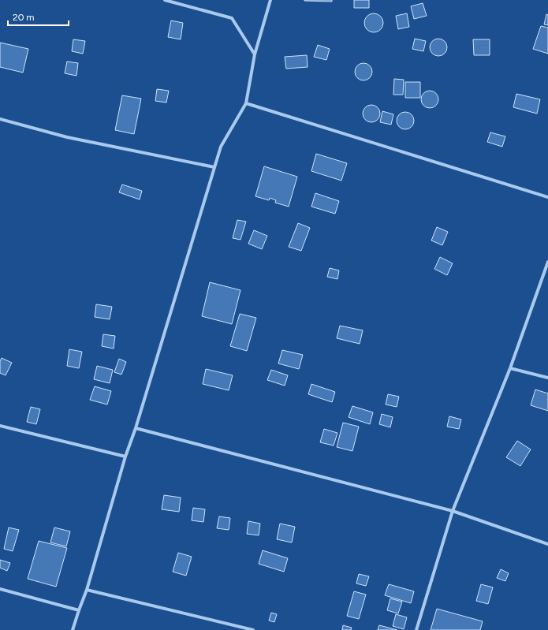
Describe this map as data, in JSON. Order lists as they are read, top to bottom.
{
  "scale_bar": "20 m"
}
